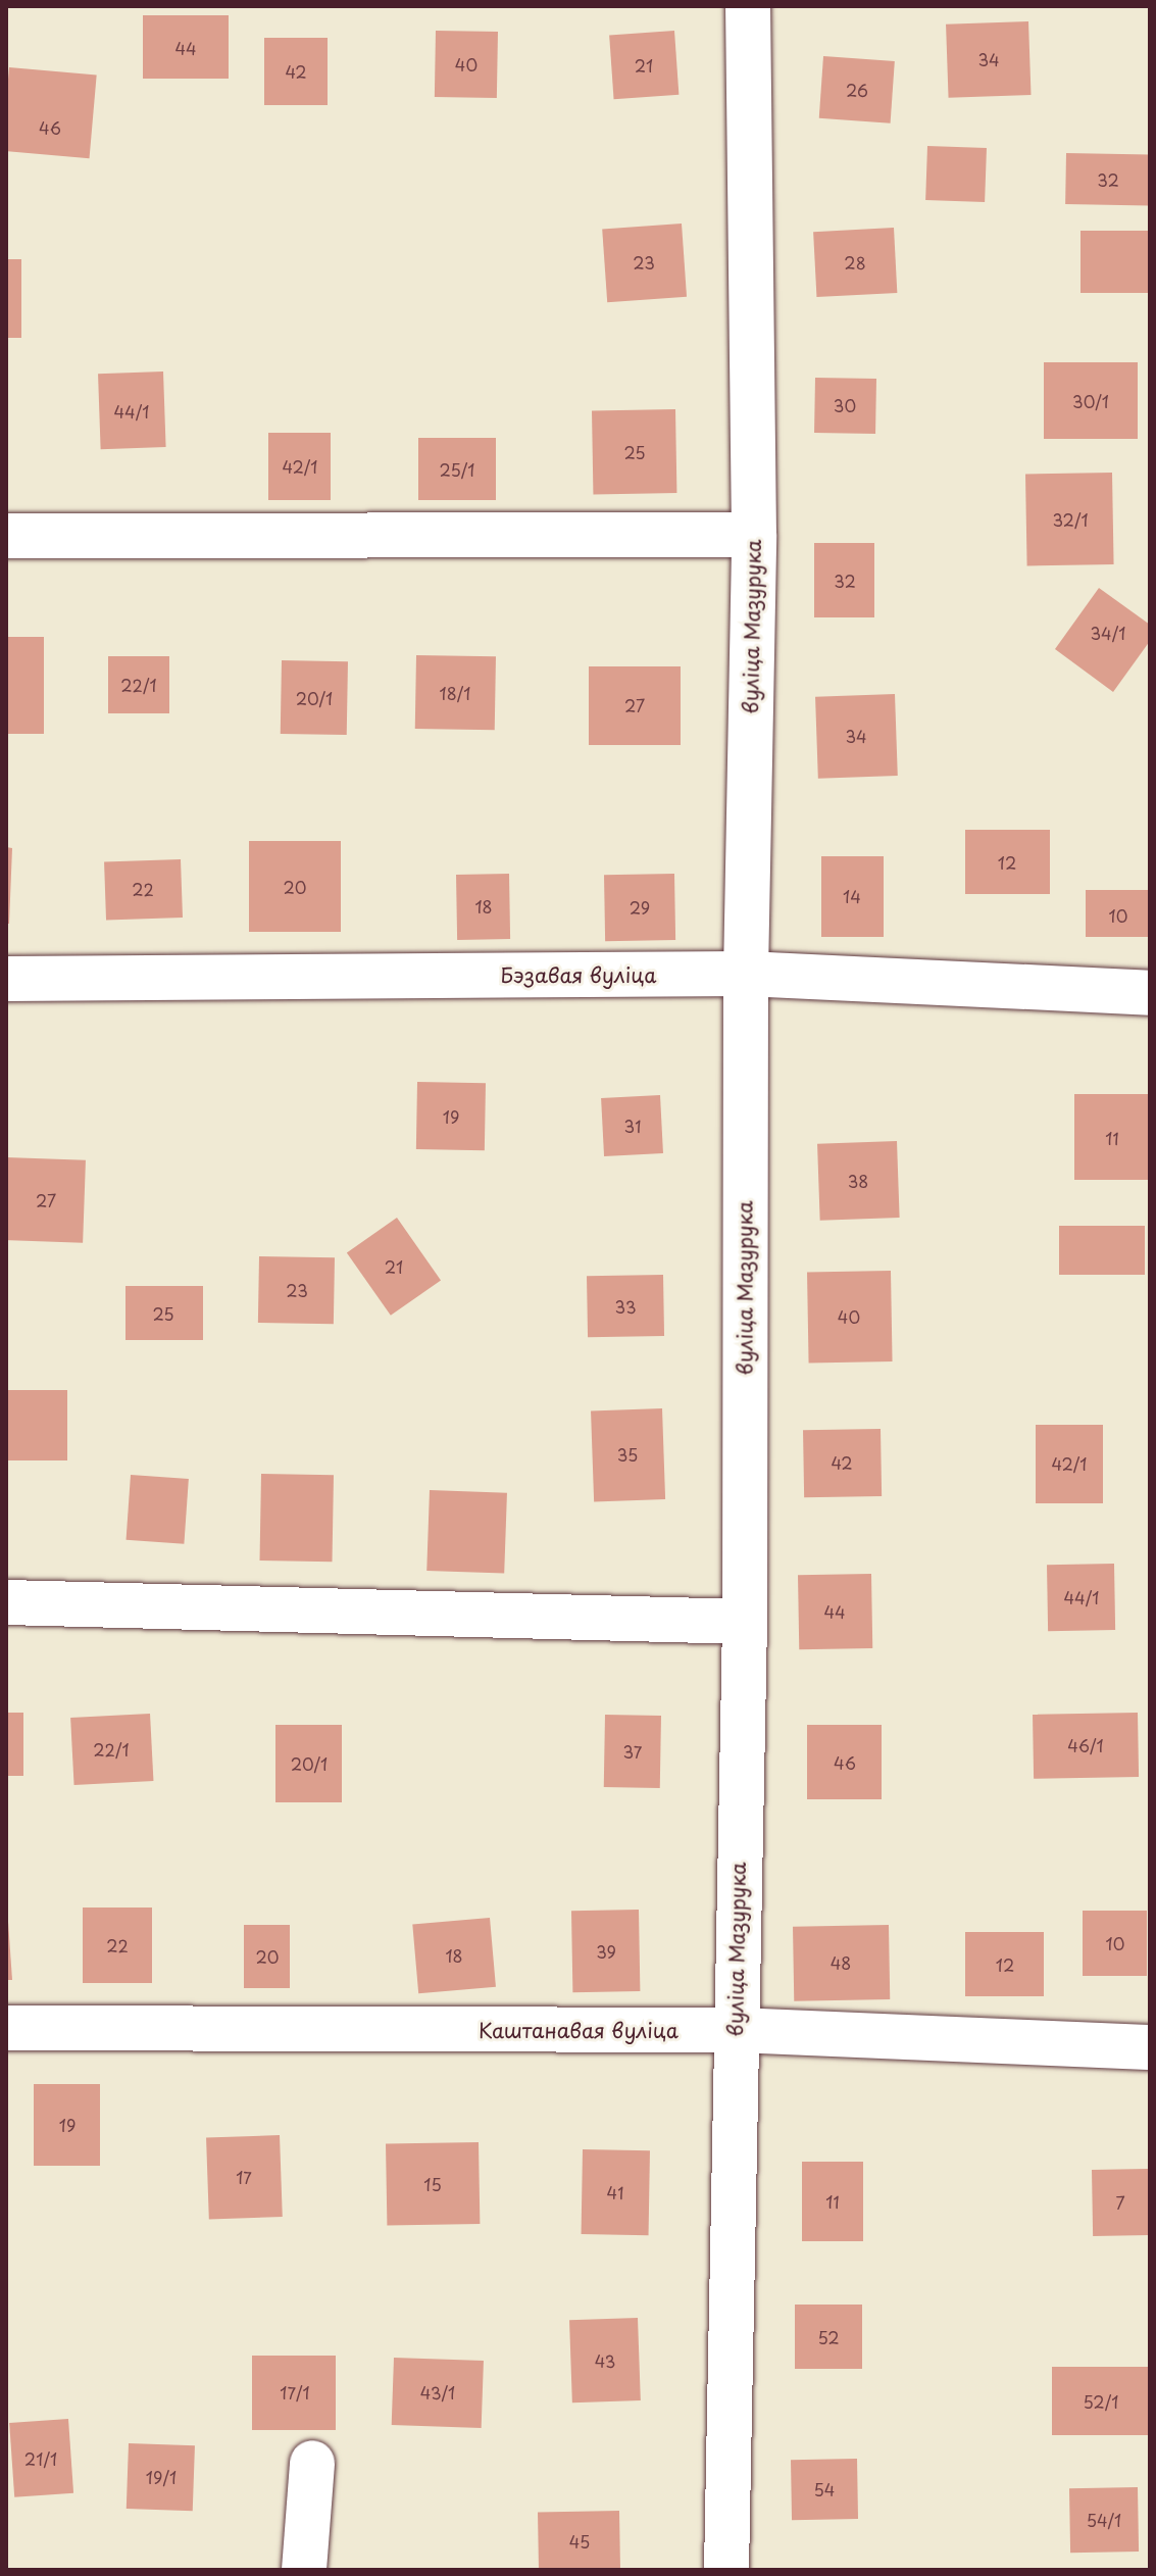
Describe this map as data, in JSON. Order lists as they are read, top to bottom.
{
  "streets": {
    "street": ["вуліца Мазурука", "Бэзавая вуліца", "Каштанавая вуліца"]
  },
  "crossings": [
    ["вуліца Мазурука", "Бэзавая вуліца"],
    ["вуліца Мазурука", "Каштанавая вуліца"]
  ],
  "house_numbers": [
    "44",
    "34",
    "40",
    "21",
    "42",
    "26",
    "46",
    "32",
    "23",
    "28",
    "30/1",
    "30",
    "44/1",
    "25",
    "42/1",
    "25/1",
    "32/1",
    "32",
    "34/1",
    "22/1",
    "18/1",
    "20/1",
    "27",
    "34",
    "12",
    "20",
    "22",
    "14",
    "18",
    "29",
    "10",
    "19",
    "31",
    "11",
    "38",
    "27",
    "21",
    "23",
    "33",
    "25",
    "40",
    "35",
    "42",
    "42/1",
    "44/1",
    "44",
    "46/1",
    "22/1",
    "37",
    "46",
    "20/1",
    "10",
    "22",
    "39",
    "18",
    "20",
    "48",
    "12",
    "19",
    "17",
    "15",
    "41",
    "11",
    "7",
    "52",
    "43",
    "17/1",
    "43/1",
    "52/1",
    "21/1",
    "19/1",
    "54",
    "54/1",
    "45"
  ]
}
